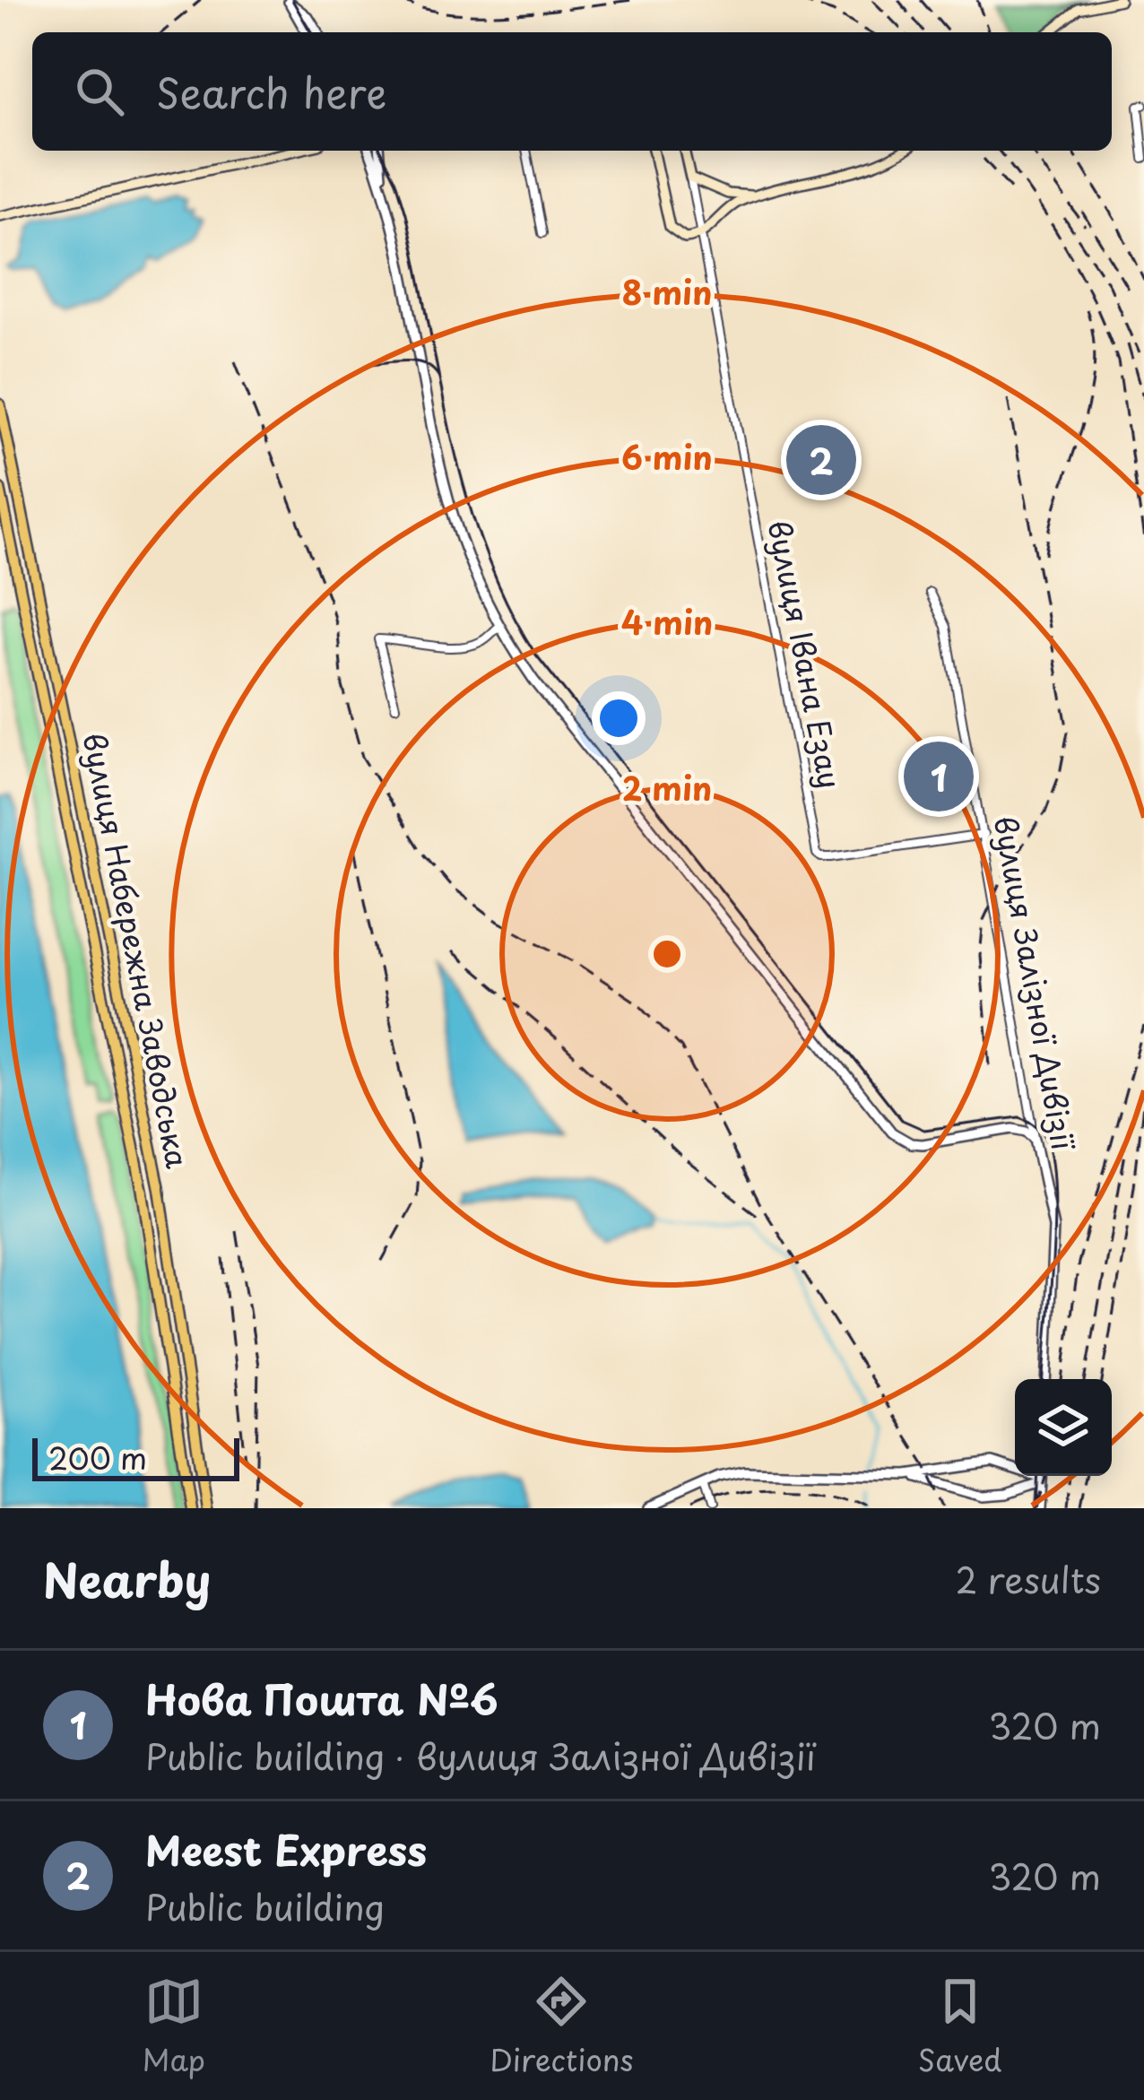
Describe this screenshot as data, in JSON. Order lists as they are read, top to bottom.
{
  "streets": {
    "main road": ["вулиця Івана Езау", "вулиця Набережна Заводська"],
    "street": ["вулиця Залізної Дивізії"]
  },
  "crossings": [
    ["вулиця Івана Езау", "вулиця Залізної Дивізії"]
  ],
  "scale_bar": "200 m",
  "page": {
    "search": "Search here",
    "pins": ["2", "1"],
    "scale": "200 m",
    "heading": ["Nearby", "2 results"],
    "list": [
      {
        "mark": "1",
        "name": "Нова Пошта №6",
        "note": "Public building · вулиця Залізної Дивізії",
        "value": "320 m"
      },
      {
        "mark": "2",
        "name": "Meest Express",
        "note": "Public building",
        "value": "320 m"
      }
    ],
    "nav": ["Map", "Directions", "Saved"]
  },
  "rings": [
    "8 min",
    "6 min",
    "4 min",
    "2 min"
  ]
}
